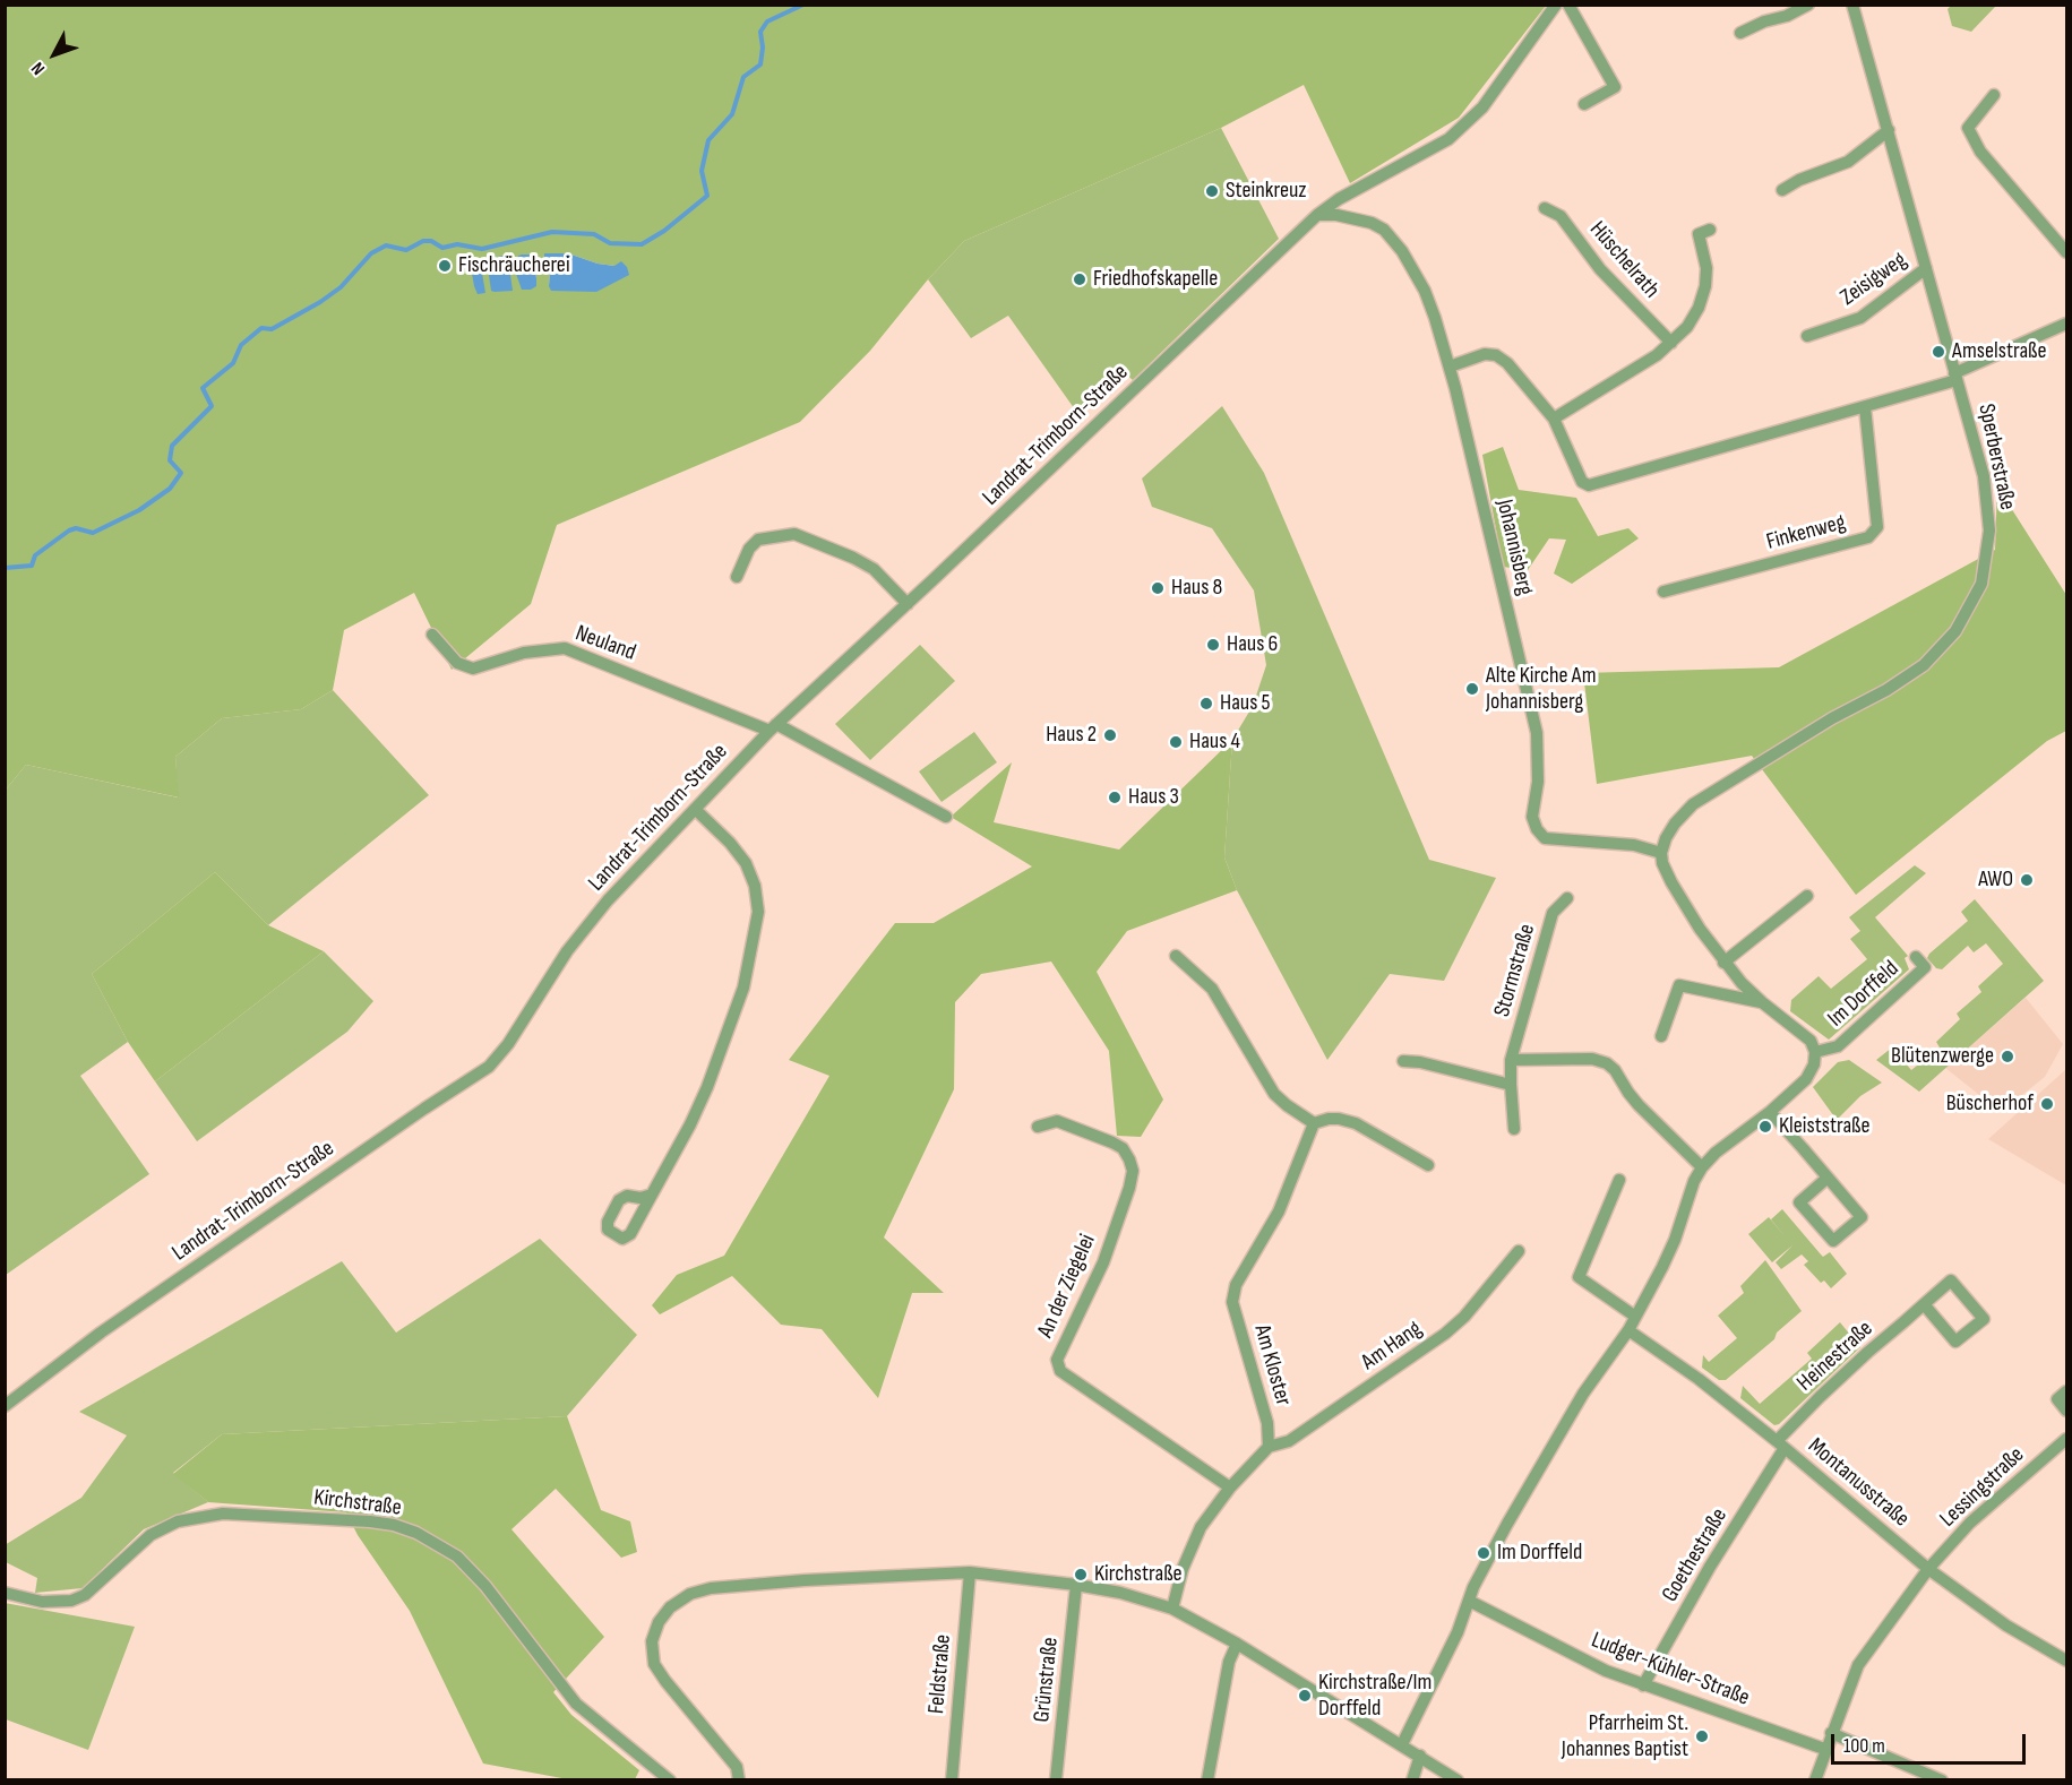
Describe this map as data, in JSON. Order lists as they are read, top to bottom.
{
  "streets": {
    "street": [
      "Hüschelrath",
      "Zeisigweg",
      "Landrat-Trimborn-Straße",
      "Sperberstraße",
      "Finkenweg",
      "Johannisberg",
      "Neuland",
      "Stormstraße",
      "Im Dorffeld",
      "An der Ziegelei",
      "Am Hang",
      "Heinestraße",
      "Am Kloster",
      "Montanusstraße",
      "Lessingstraße",
      "Kirchstraße",
      "Goethestraße",
      "Ludger-Kühler-Straße",
      "Feldstraße",
      "Grünstraße"
    ]
  },
  "crossings": [
    ["Zeisigweg", "Sperberstraße"],
    ["Landrat-Trimborn-Straße", "Johannisberg"],
    ["Landrat-Trimborn-Straße", "Neuland"],
    ["Sperberstraße", "Johannisberg"],
    ["Sperberstraße", "Im Dorffeld"],
    ["Johannisberg", "Im Dorffeld"],
    ["Im Dorffeld", "Montanusstraße"],
    ["Im Dorffeld", "Ludger-Kühler-Straße"],
    ["Am Hang", "Am Kloster"],
    ["Heinestraße", "Montanusstraße"],
    ["Heinestraße", "Goethestraße"],
    ["Montanusstraße", "Lessingstraße"],
    ["Montanusstraße", "Goethestraße"],
    ["Lessingstraße", "Ludger-Kühler-Straße"],
    ["Goethestraße", "Ludger-Kühler-Straße"]
  ],
  "places": [
    "Steinkreuz",
    "Fischräucherei",
    "Friedhofskapelle",
    "Amselstraße",
    "Haus 8",
    "Haus 6",
    "Alte Kirche Am Johannisberg",
    "Haus 5",
    "Haus 2",
    "Haus 4",
    "Haus 3",
    "AWO",
    "Blütenzwerge",
    "Büscherhof",
    "Kleiststraße",
    "Im Dorffeld",
    "Kirchstraße",
    "Kirchstraße/Im Dorffeld",
    "Pfarrheim St. Johannes Baptist"
  ],
  "scale_bar": "100 m",
  "north": "bottom left"
}
